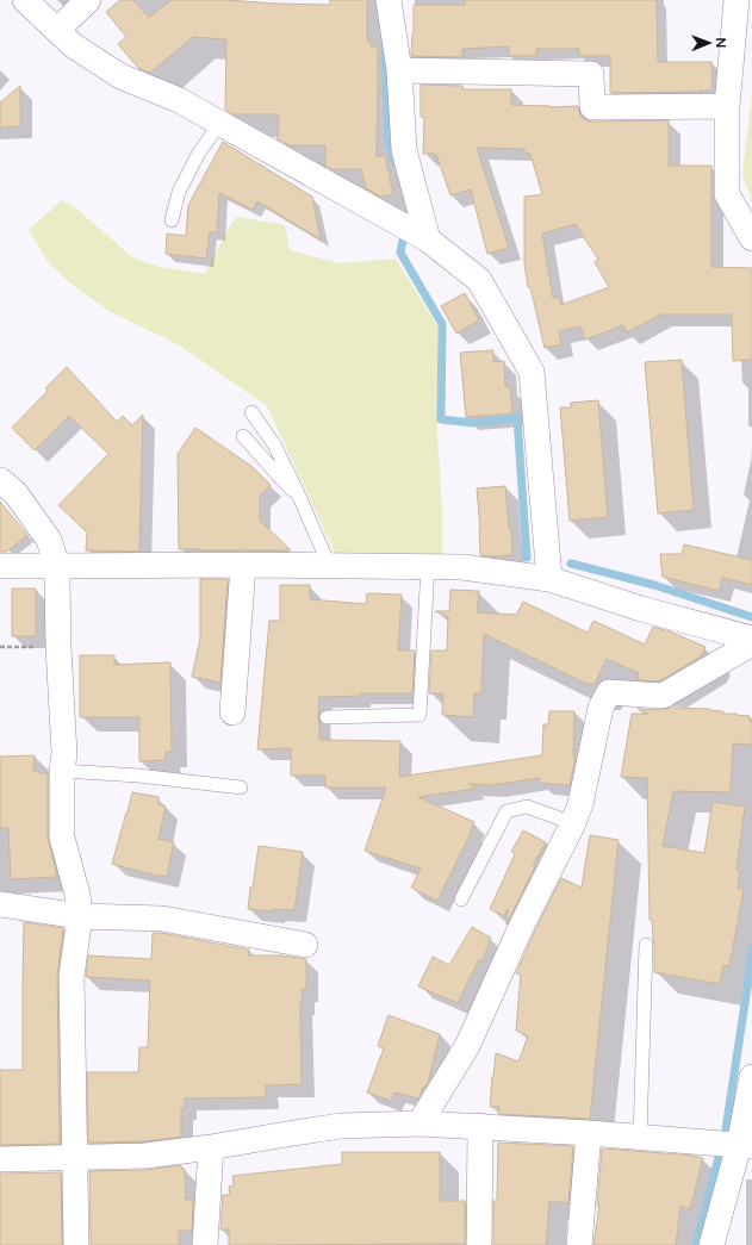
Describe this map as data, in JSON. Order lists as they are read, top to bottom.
{
  "north": "right"
}
